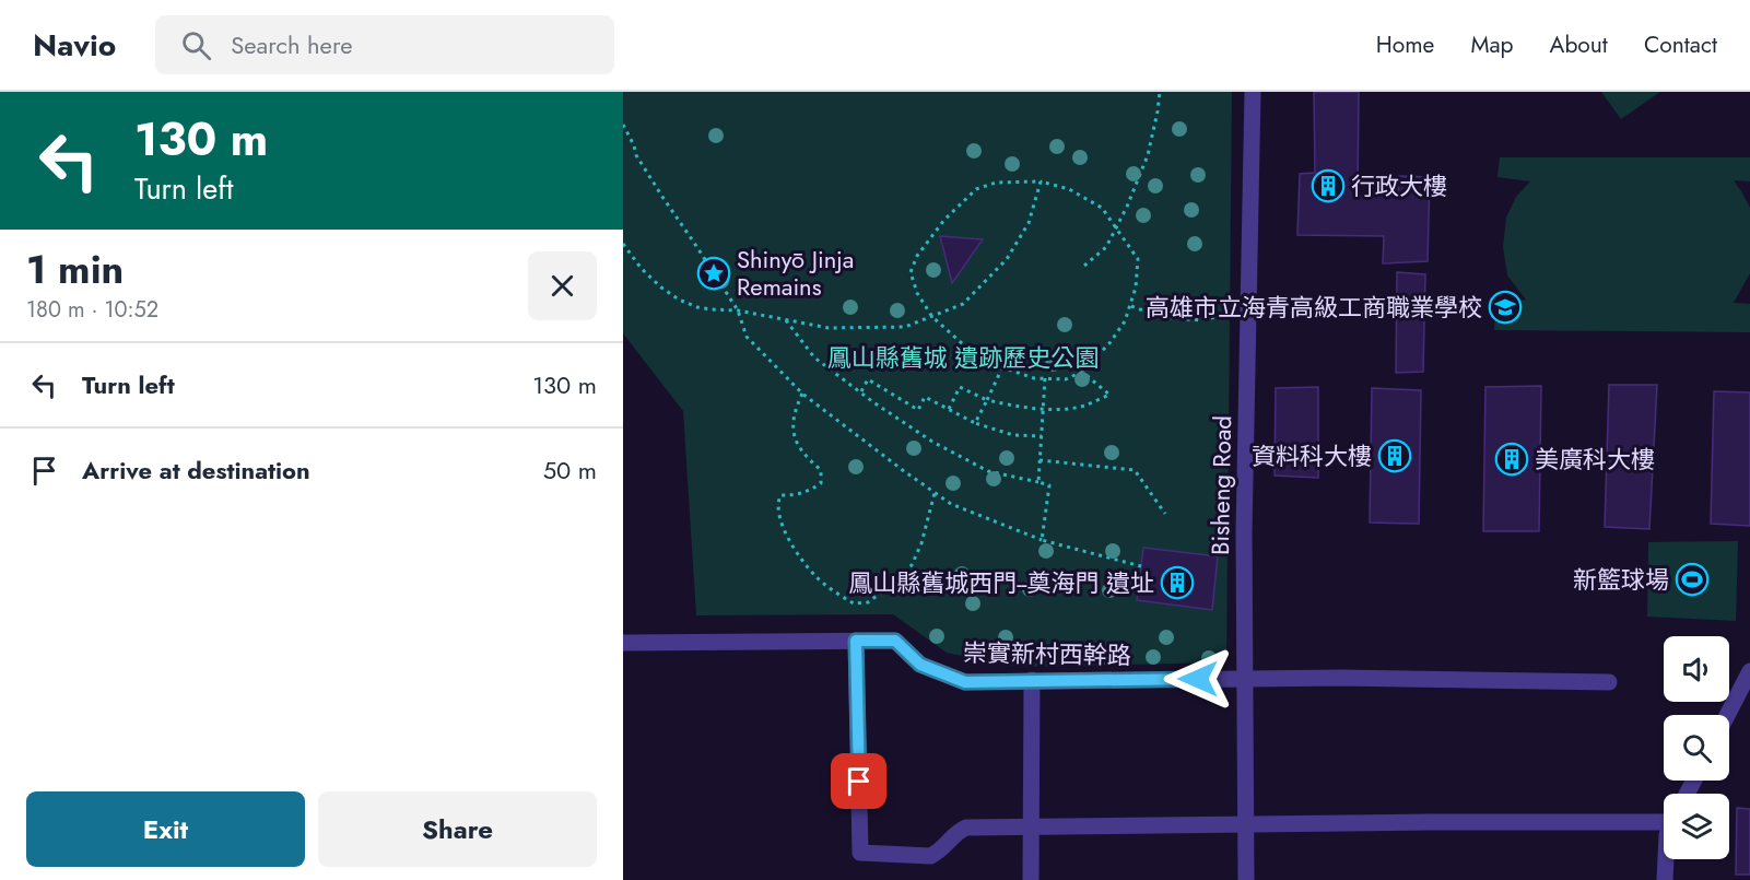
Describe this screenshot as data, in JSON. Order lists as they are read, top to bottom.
{
  "streets": {
    "street": ["Bisheng Road", "崇實新村西幹路"]
  },
  "crossings": [
    ["Bisheng Road", "崇實新村西幹路"]
  ],
  "parks": ["鳳山縣舊城 遺跡歷史公園"],
  "places": {
    "building": [
      "行政大樓",
      "資料科大樓",
      "美廣科大樓",
      "鳳山縣舊城西門--奠海門 遺址"
    ],
    "place": ["Shinyō Jinja Remains"],
    "school or university": ["高雄市立海青高級工商職業學校"],
    "sports": ["新籃球場"]
  },
  "page": {
    "header": "Navio",
    "search": "Search here",
    "nav": [
      "Home",
      "Map",
      "About",
      "Contact"
    ],
    "turn": ["130 m", "Turn left"],
    "heading": ["1 min", "180 m · 10:52"],
    "list": [
      {
        "name": "Turn left",
        "value": "130 m"
      },
      {
        "name": "Arrive at destination",
        "value": "50 m"
      }
    ],
    "buttons": ["Exit", "Share"]
  }
}
